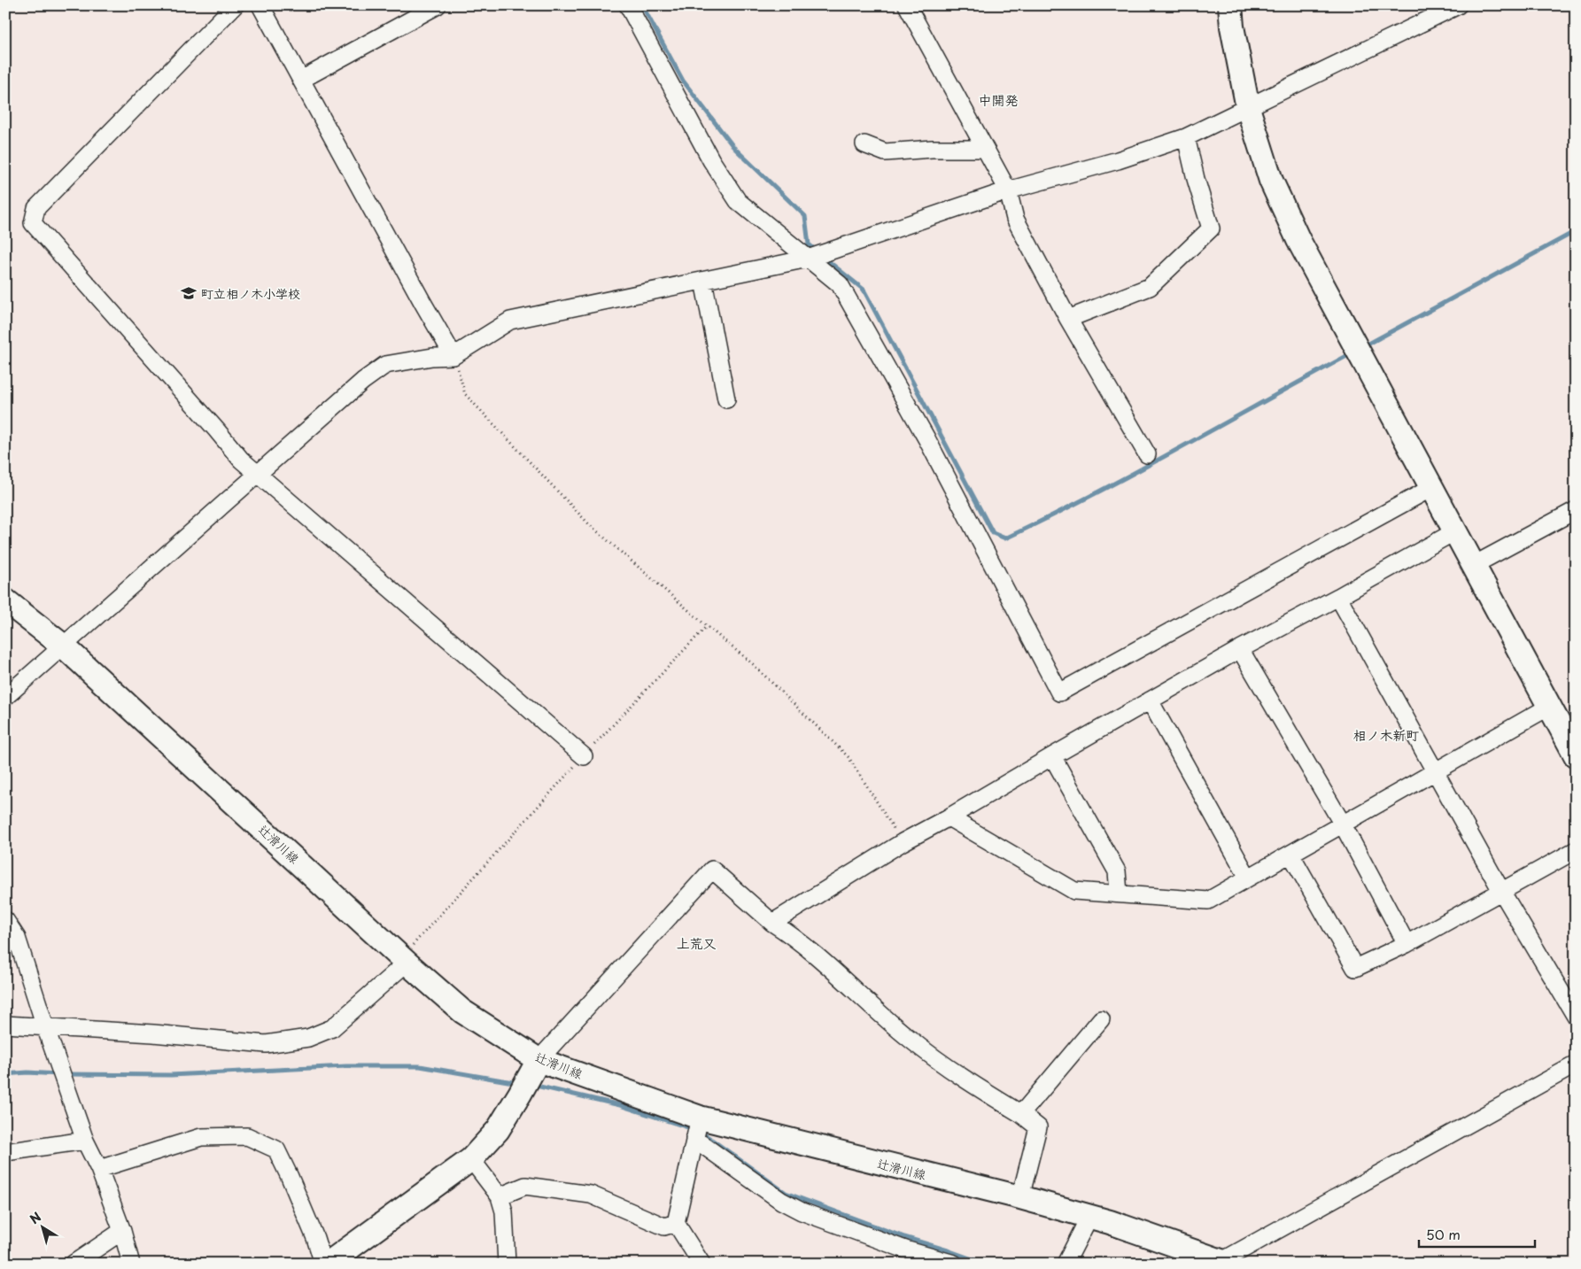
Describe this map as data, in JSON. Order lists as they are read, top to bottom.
{
  "streets": {
    "main road": ["辻滑川線"]
  },
  "districts": ["中開発", "相ノ木新町", "上荒又"],
  "places": {
    "school or university": ["町立相ノ木小学校"]
  },
  "scale_bar": "50 m",
  "north": "top left"
}
